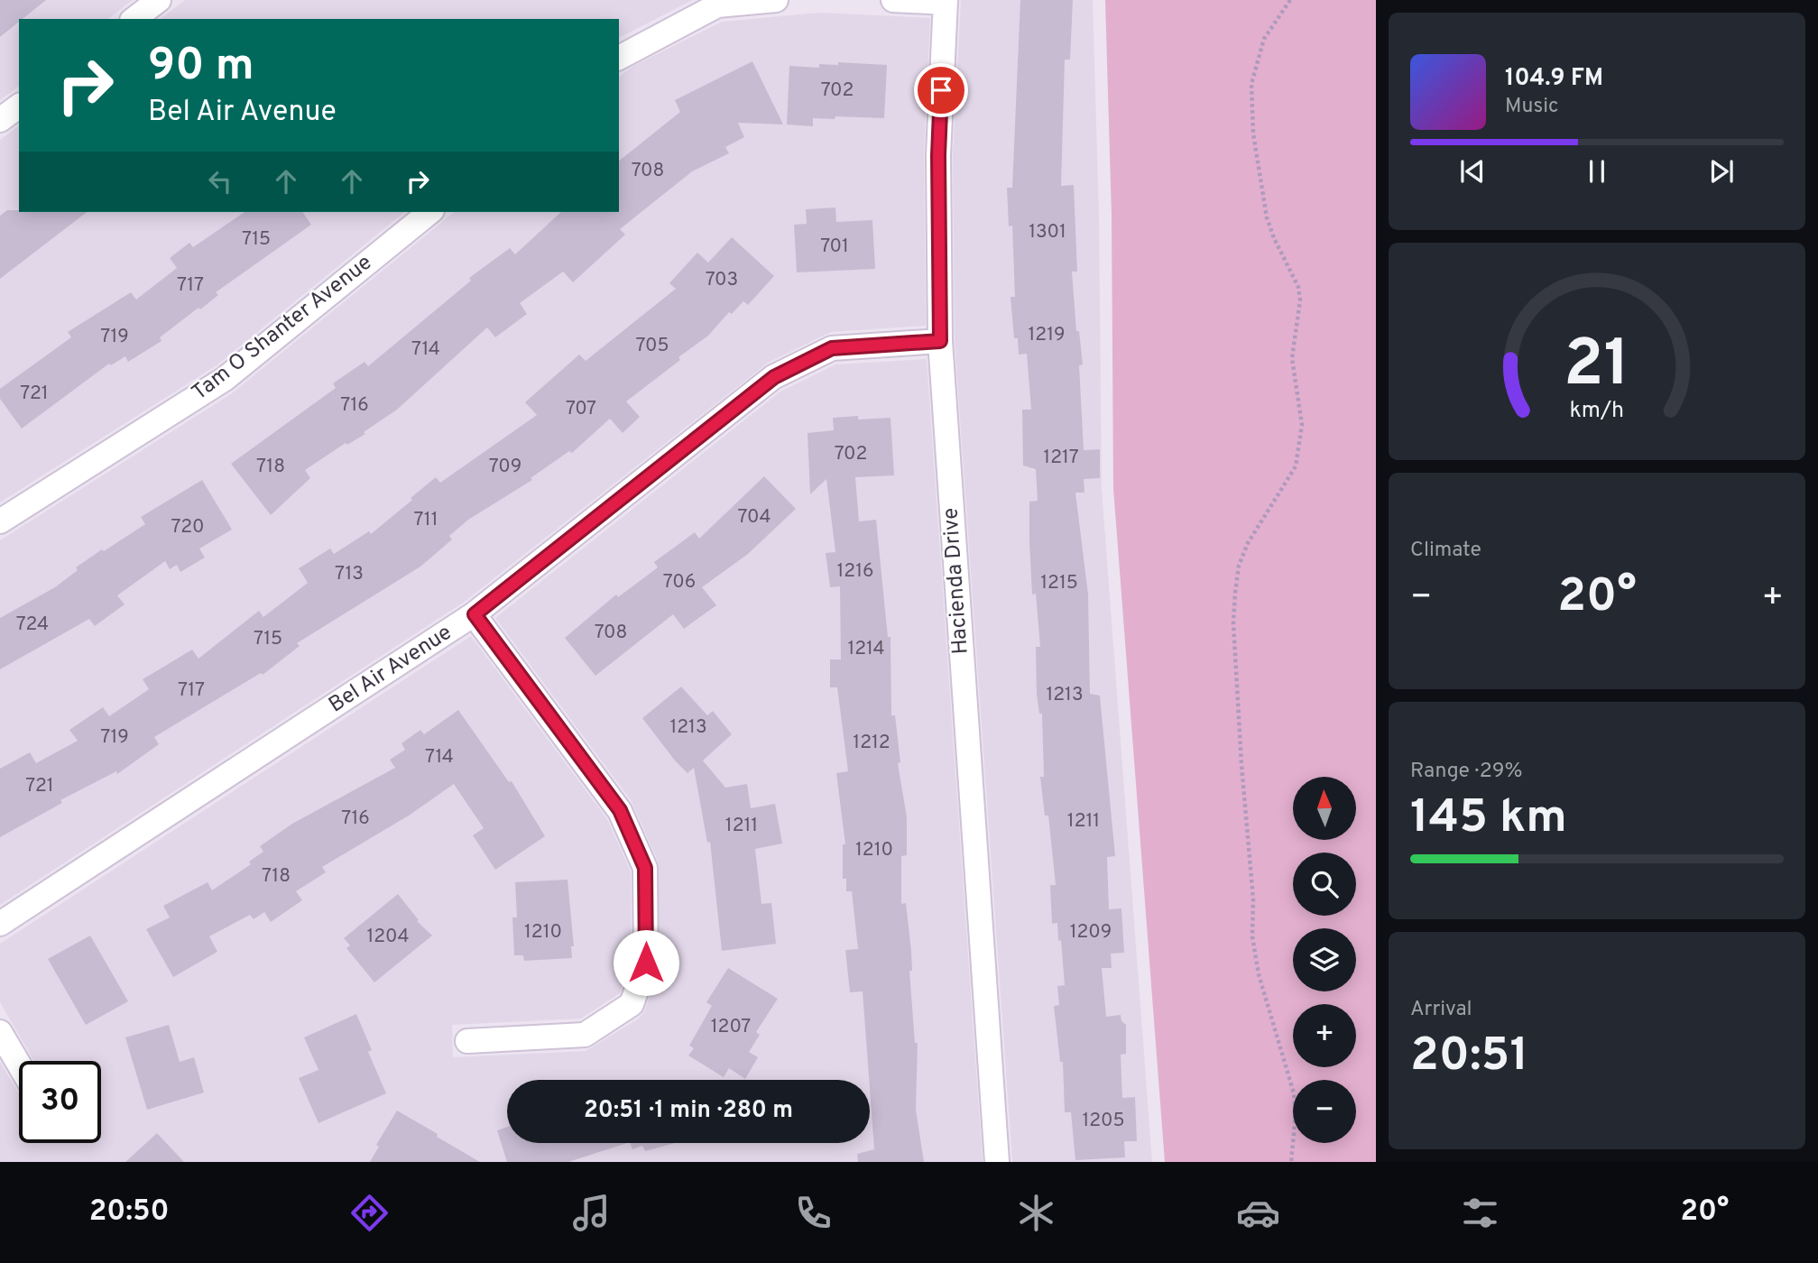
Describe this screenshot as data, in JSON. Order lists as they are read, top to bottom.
{
  "streets": {
    "street": ["Tam O Shanter Avenue", "Hacienda Drive", "Bel Air Avenue"]
  },
  "crossings": [
    ["Hacienda Drive", "Bel Air Avenue"]
  ],
  "house_numbers": [
    "702",
    "708",
    "1301",
    "715",
    "701",
    "703",
    "717",
    "1219",
    "719",
    "705",
    "714",
    "721",
    "716",
    "707",
    "702",
    "1217",
    "718",
    "709",
    "704",
    "711",
    "720",
    "1216",
    "713",
    "706",
    "1215",
    "724",
    "708",
    "715",
    "1214",
    "717",
    "1213",
    "1213",
    "719",
    "1212",
    "714",
    "721",
    "716",
    "1211",
    "1211",
    "1210",
    "718",
    "1210",
    "1209",
    "1204",
    "1207",
    "1205"
  ],
  "north": "top",
  "page": {
    "turn": ["90 m", "Bel Air Avenue"],
    "song": ["104.9 FM", "Music"],
    "tile": [
      "Climate",
      ["Range · 29%", "145 km"],
      ["Arrival", "20:51"]
    ],
    "heat": ["−", "20°", "+"],
    "map_buttons": ["+", "−"],
    "limit": "30",
    "trip": "20:51 · 1 min · 280 m",
    "tabs": ["20:50", "20°"],
    "gauge": ["21", "km/h"]
  }
}
